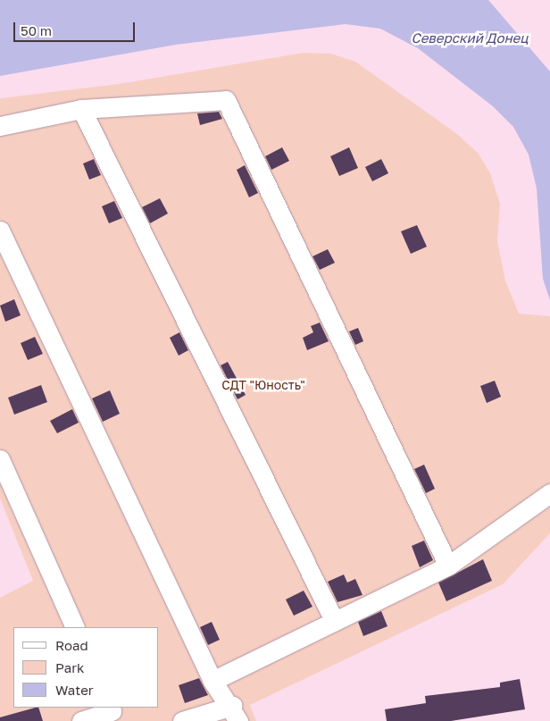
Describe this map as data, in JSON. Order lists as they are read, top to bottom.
{
  "water": ["Северский Донец"],
  "parks": ["СДТ \"Юность\""],
  "legend": ["Road", "Park", "Water"],
  "scale_bar": "50 m"
}
